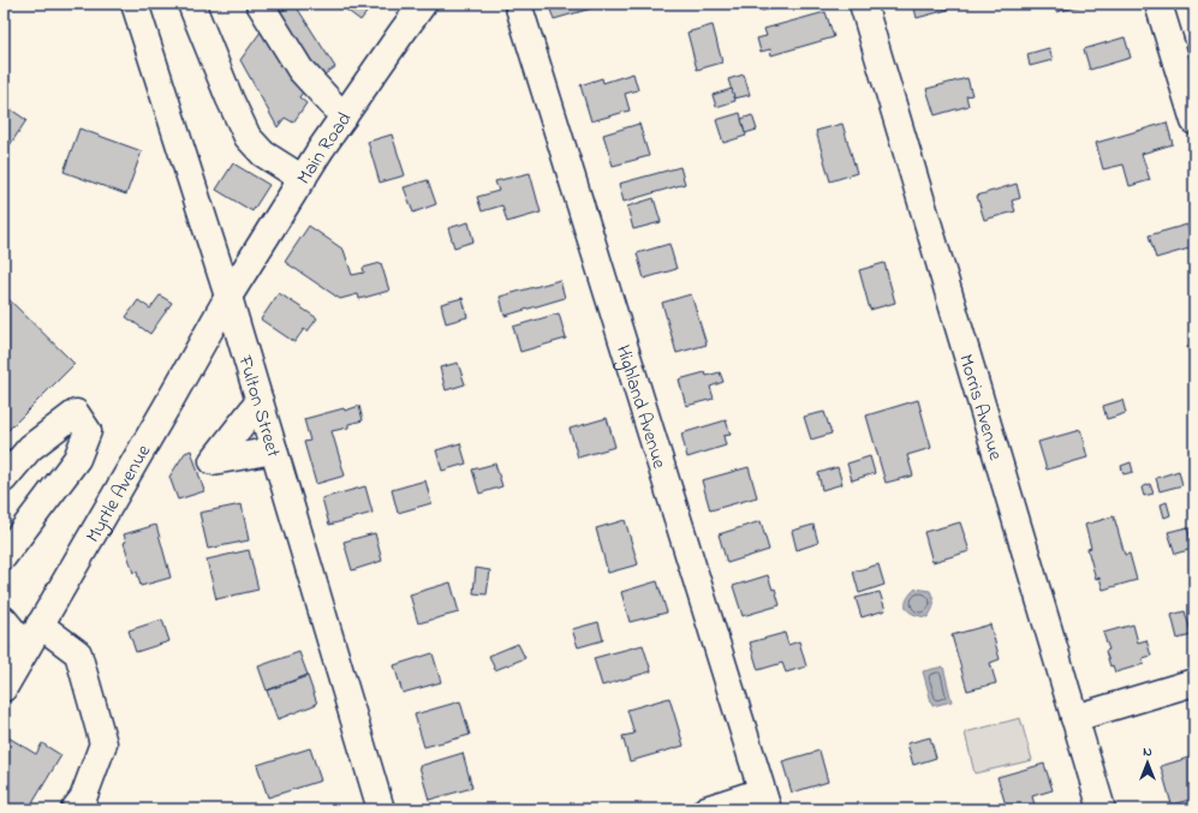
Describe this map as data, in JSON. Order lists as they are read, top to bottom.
{
  "streets": {
    "street": [
      "Main Road",
      "Fulton Street",
      "Morris Avenue",
      "Highland Avenue",
      "Myrtle Avenue"
    ]
  },
  "crossings": [
    ["Main Road", "Fulton Street"],
    ["Main Road", "Myrtle Avenue"],
    ["Fulton Street", "Myrtle Avenue"]
  ],
  "north": "top"
}
